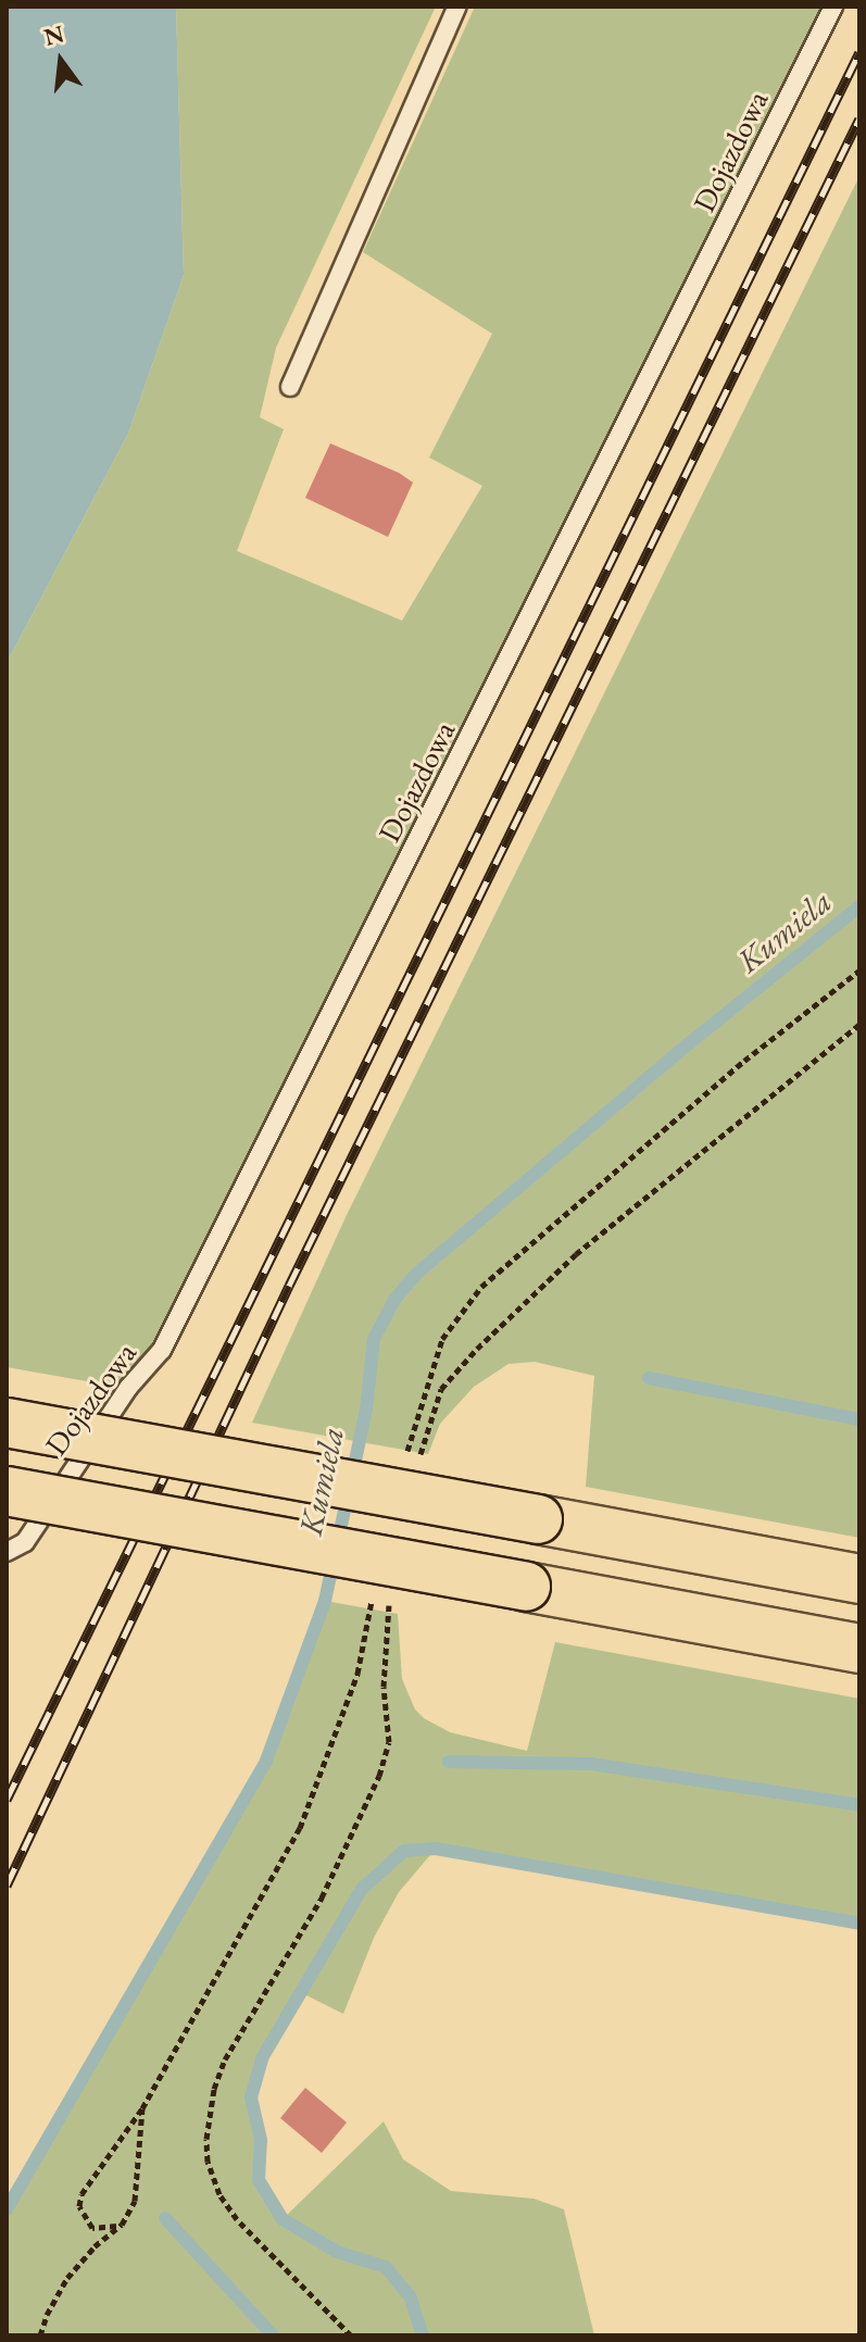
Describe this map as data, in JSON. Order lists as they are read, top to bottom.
{
  "streets": {
    "lane": ["Dojazdowa"]
  },
  "water": ["Kumiela"],
  "north": "top"
}
